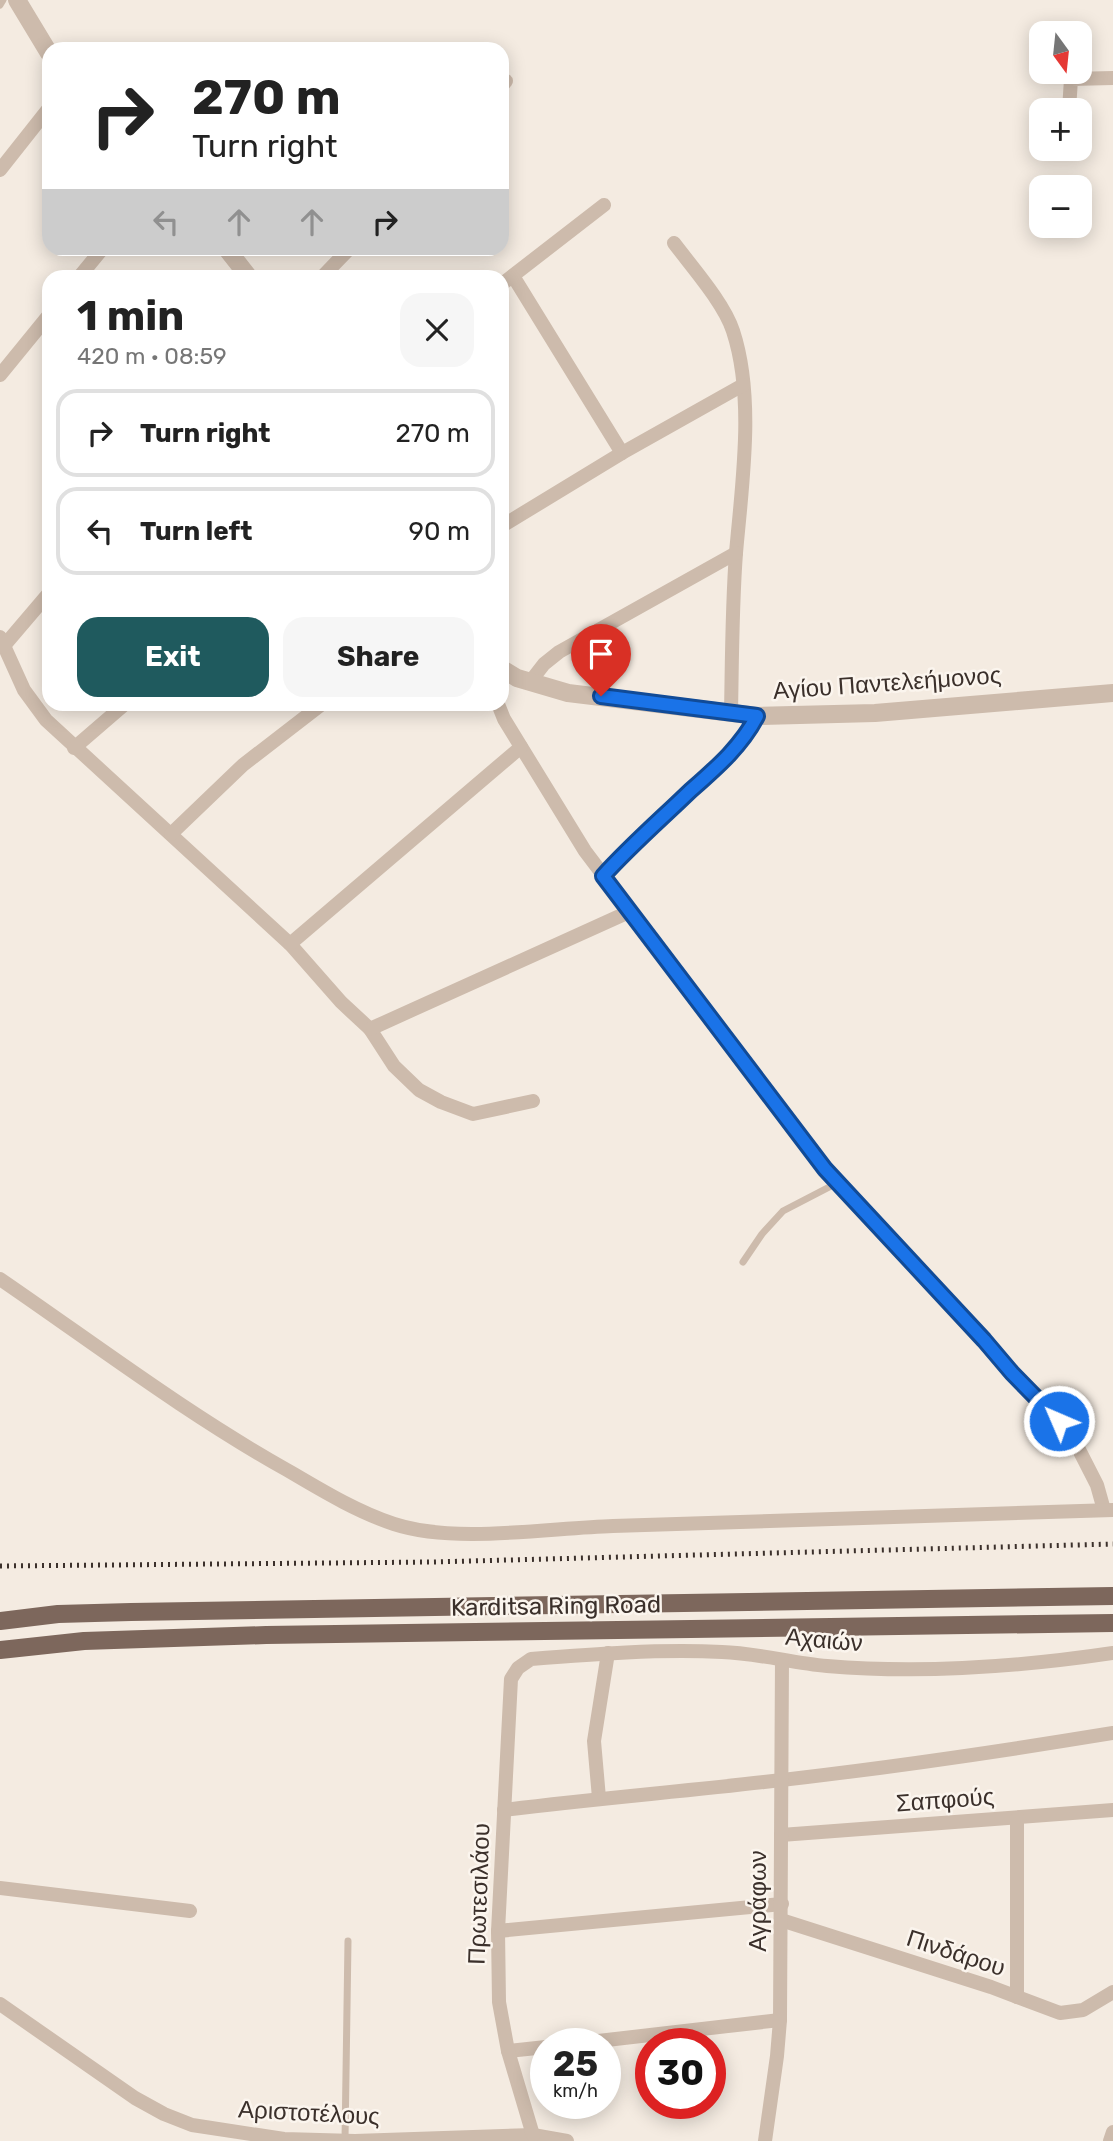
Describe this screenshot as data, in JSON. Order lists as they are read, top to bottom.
{
  "streets": {
    "main road": ["Karditsa Ring Road"],
    "street": [
      "Αγίου Παντελεήμονος",
      "Αχαιών",
      "Σαπφούς",
      "Πρωτεσιλάου",
      "Αγράφων",
      "Πινδάρου",
      "Αριστοτέλους"
    ]
  },
  "crossings": [
    ["Αχαιών", "Πρωτεσιλάου"],
    ["Αχαιών", "Αγράφων"],
    ["Σαπφούς", "Αγράφων"],
    ["Πρωτεσιλάου", "Αριστοτέλους"],
    ["Αγράφων", "Πινδάρου"]
  ],
  "north": "bottom",
  "page": {
    "map_buttons": ["+", "−"],
    "turn": ["270 m", "Turn right"],
    "heading": ["1 min", "420 m · 08:59"],
    "list": [
      {
        "name": "Turn right",
        "value": "270 m"
      },
      {
        "name": "Turn left",
        "value": "90 m"
      }
    ],
    "buttons": ["Exit", "Share"],
    "speed": "25 km/h",
    "limit": "30"
  }
}
